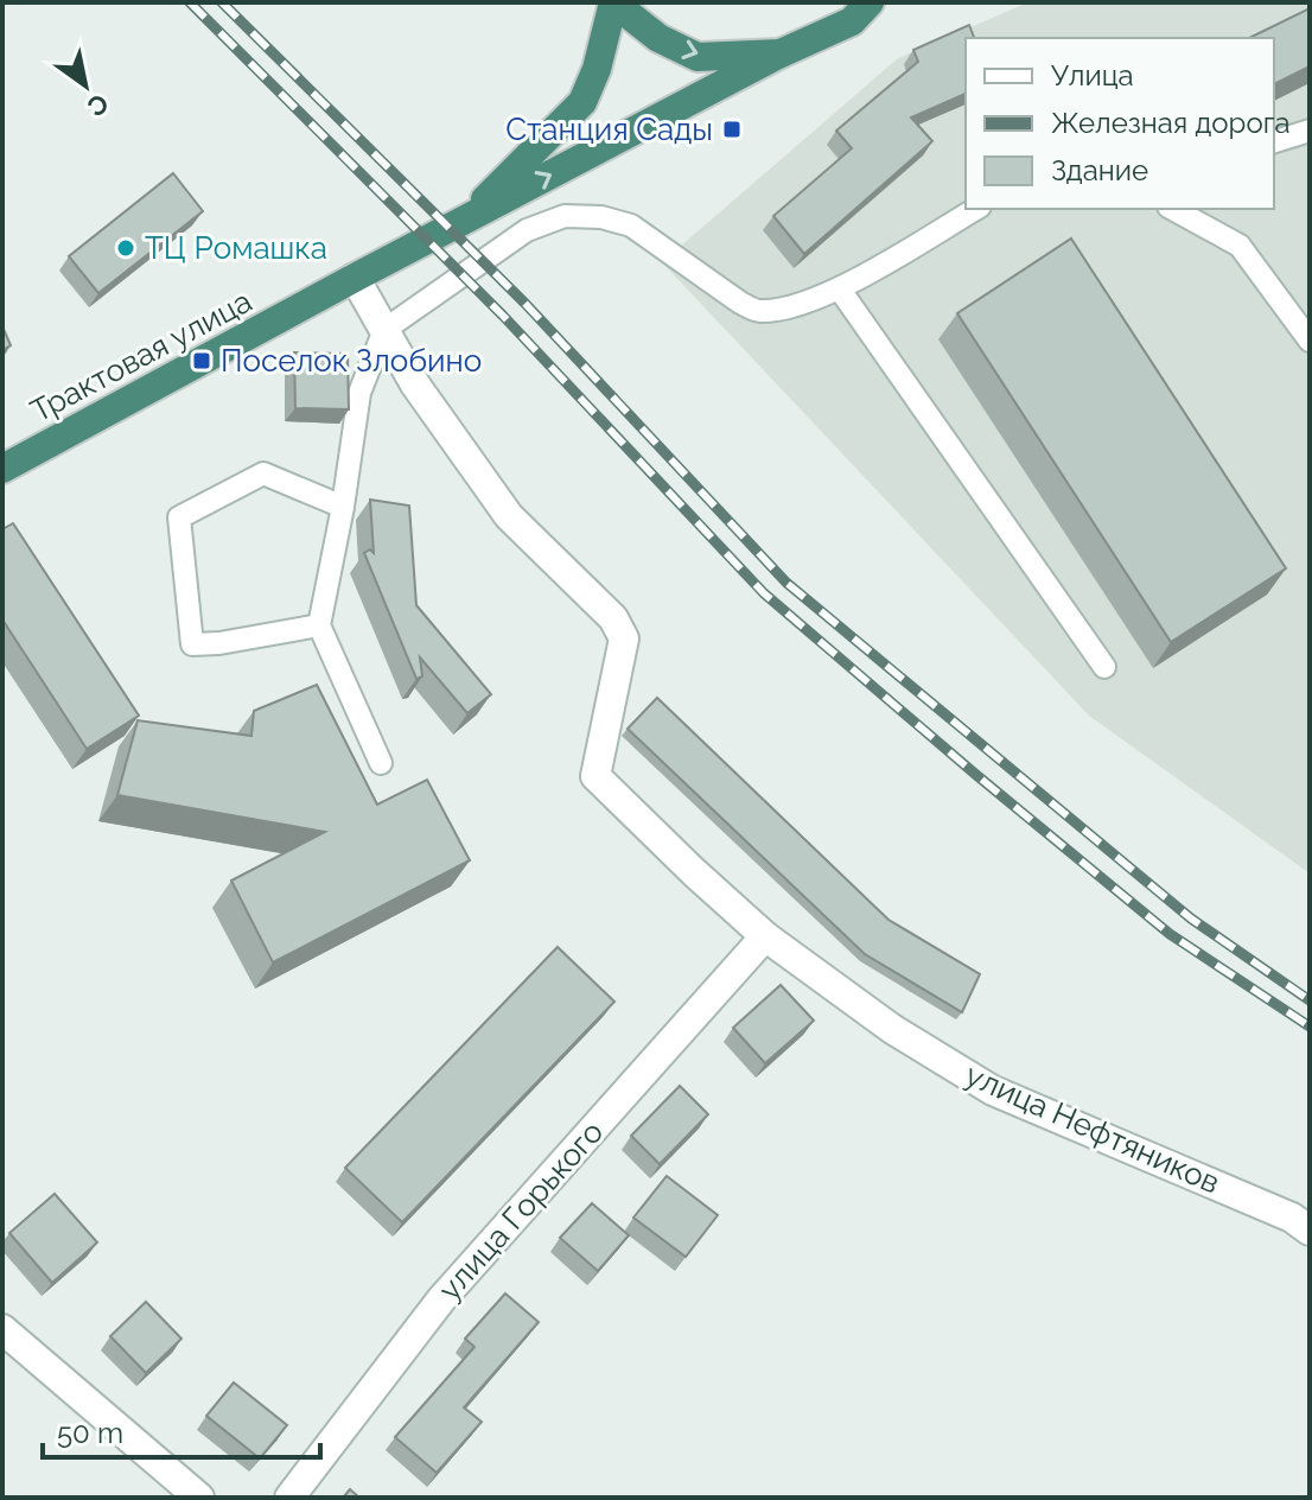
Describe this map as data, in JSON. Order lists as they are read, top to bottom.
{
  "streets": {
    "highway": ["Трактовая улица"],
    "street": ["улица Нефтяников", "улица Горького"]
  },
  "crossings": [
    ["Трактовая улица", "улица Нефтяников"],
    ["улица Нефтяников", "улица Горького"]
  ],
  "one_way": ["Трактовая улица"],
  "places": {
    "transit": ["Станция Сады", "Поселок Злобино"],
    "other": ["ТЦ Ромашка"]
  },
  "legend": ["Улица", "Железная дорога", "Здание"],
  "scale_bar": "50 m",
  "north": "bottom right"
}
